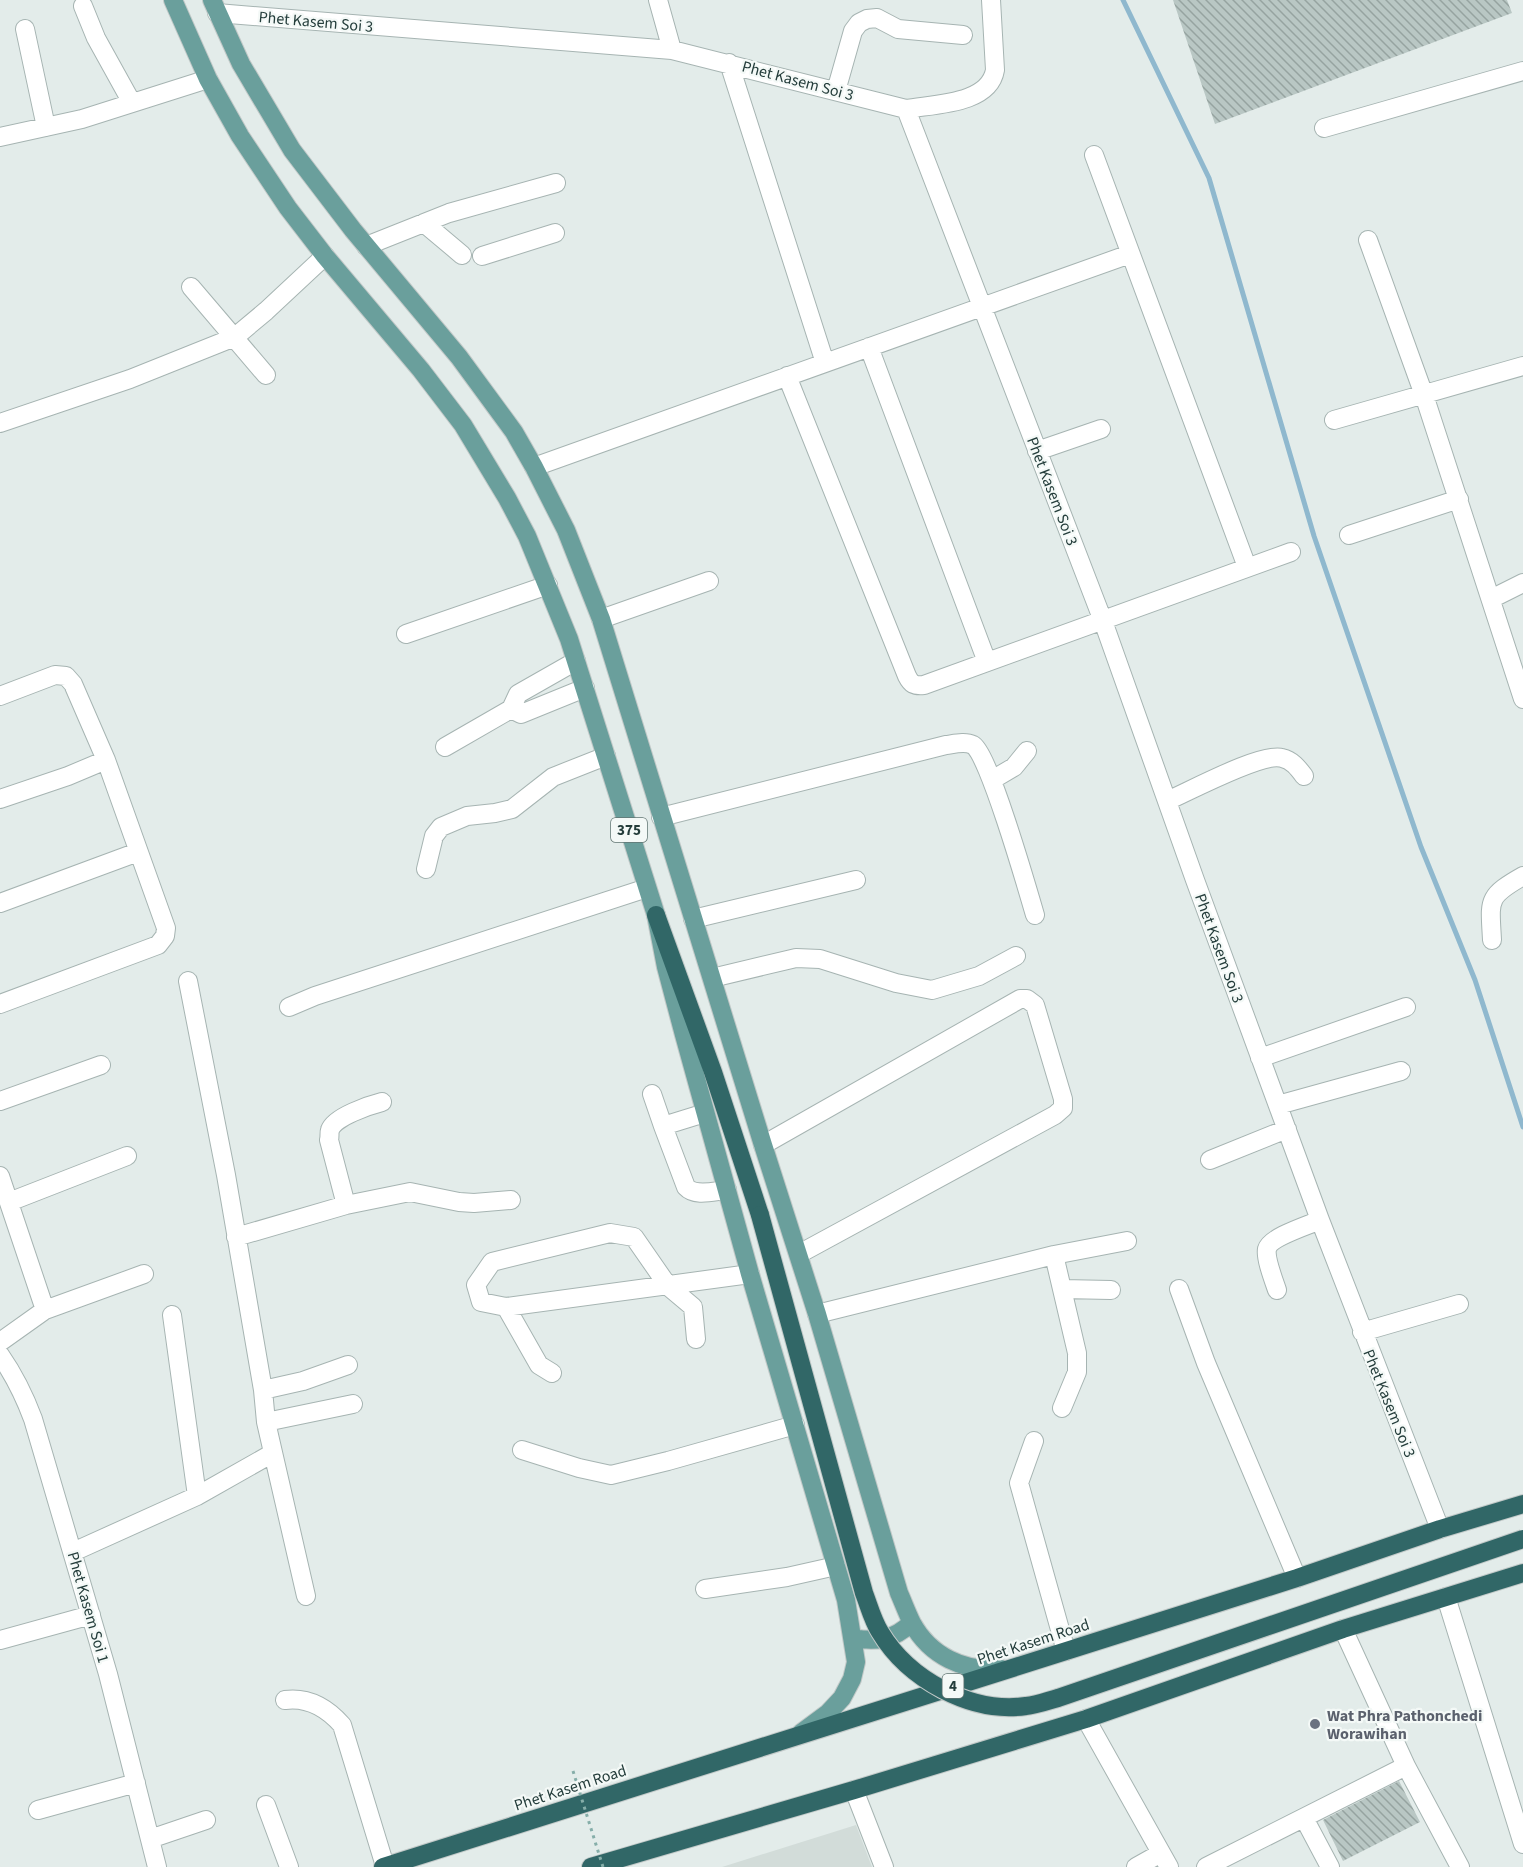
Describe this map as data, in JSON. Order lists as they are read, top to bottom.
{
  "streets": {
    "highway": ["Phet Kasem Road", "4"],
    "main road": ["375"],
    "street": ["Phet Kasem Soi 3", "Phet Kasem Soi 1"]
  },
  "crossings": [
    ["Phet Kasem Soi 3", "375"],
    ["Phet Kasem Soi 3", "Phet Kasem Road"],
    ["375", "Phet Kasem Road"]
  ],
  "places": ["Wat Phra Pathonchedi Worawihan"]
}
